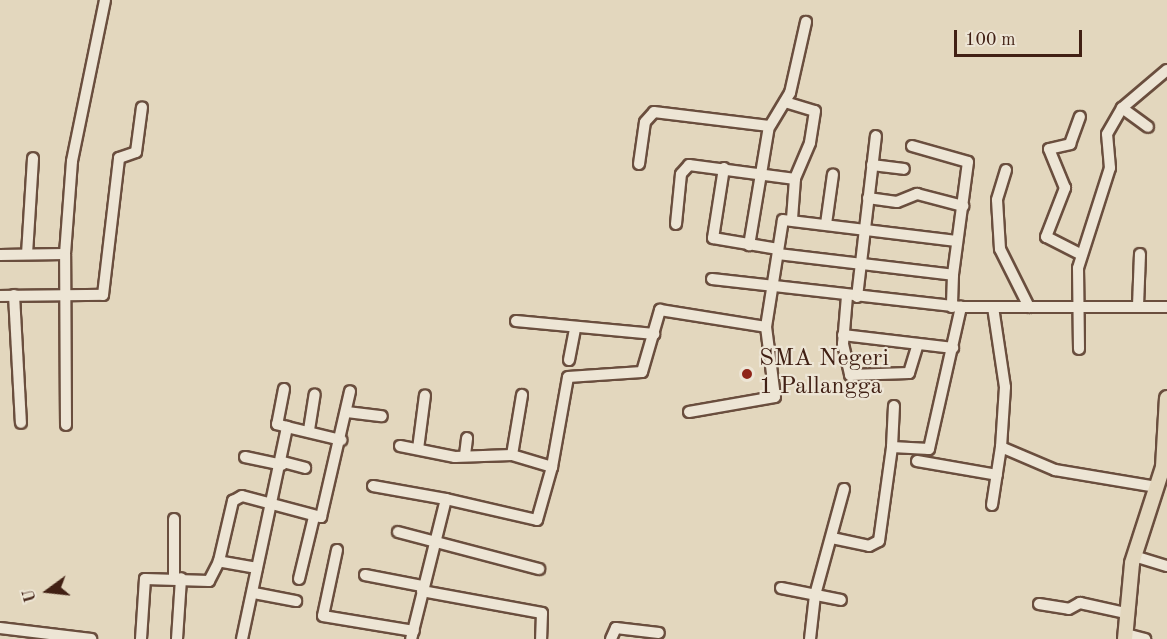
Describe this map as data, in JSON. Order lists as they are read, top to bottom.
{
  "places": ["SMA Negeri 1 Pallangga"],
  "scale_bar": "100 m",
  "north": "left"
}
